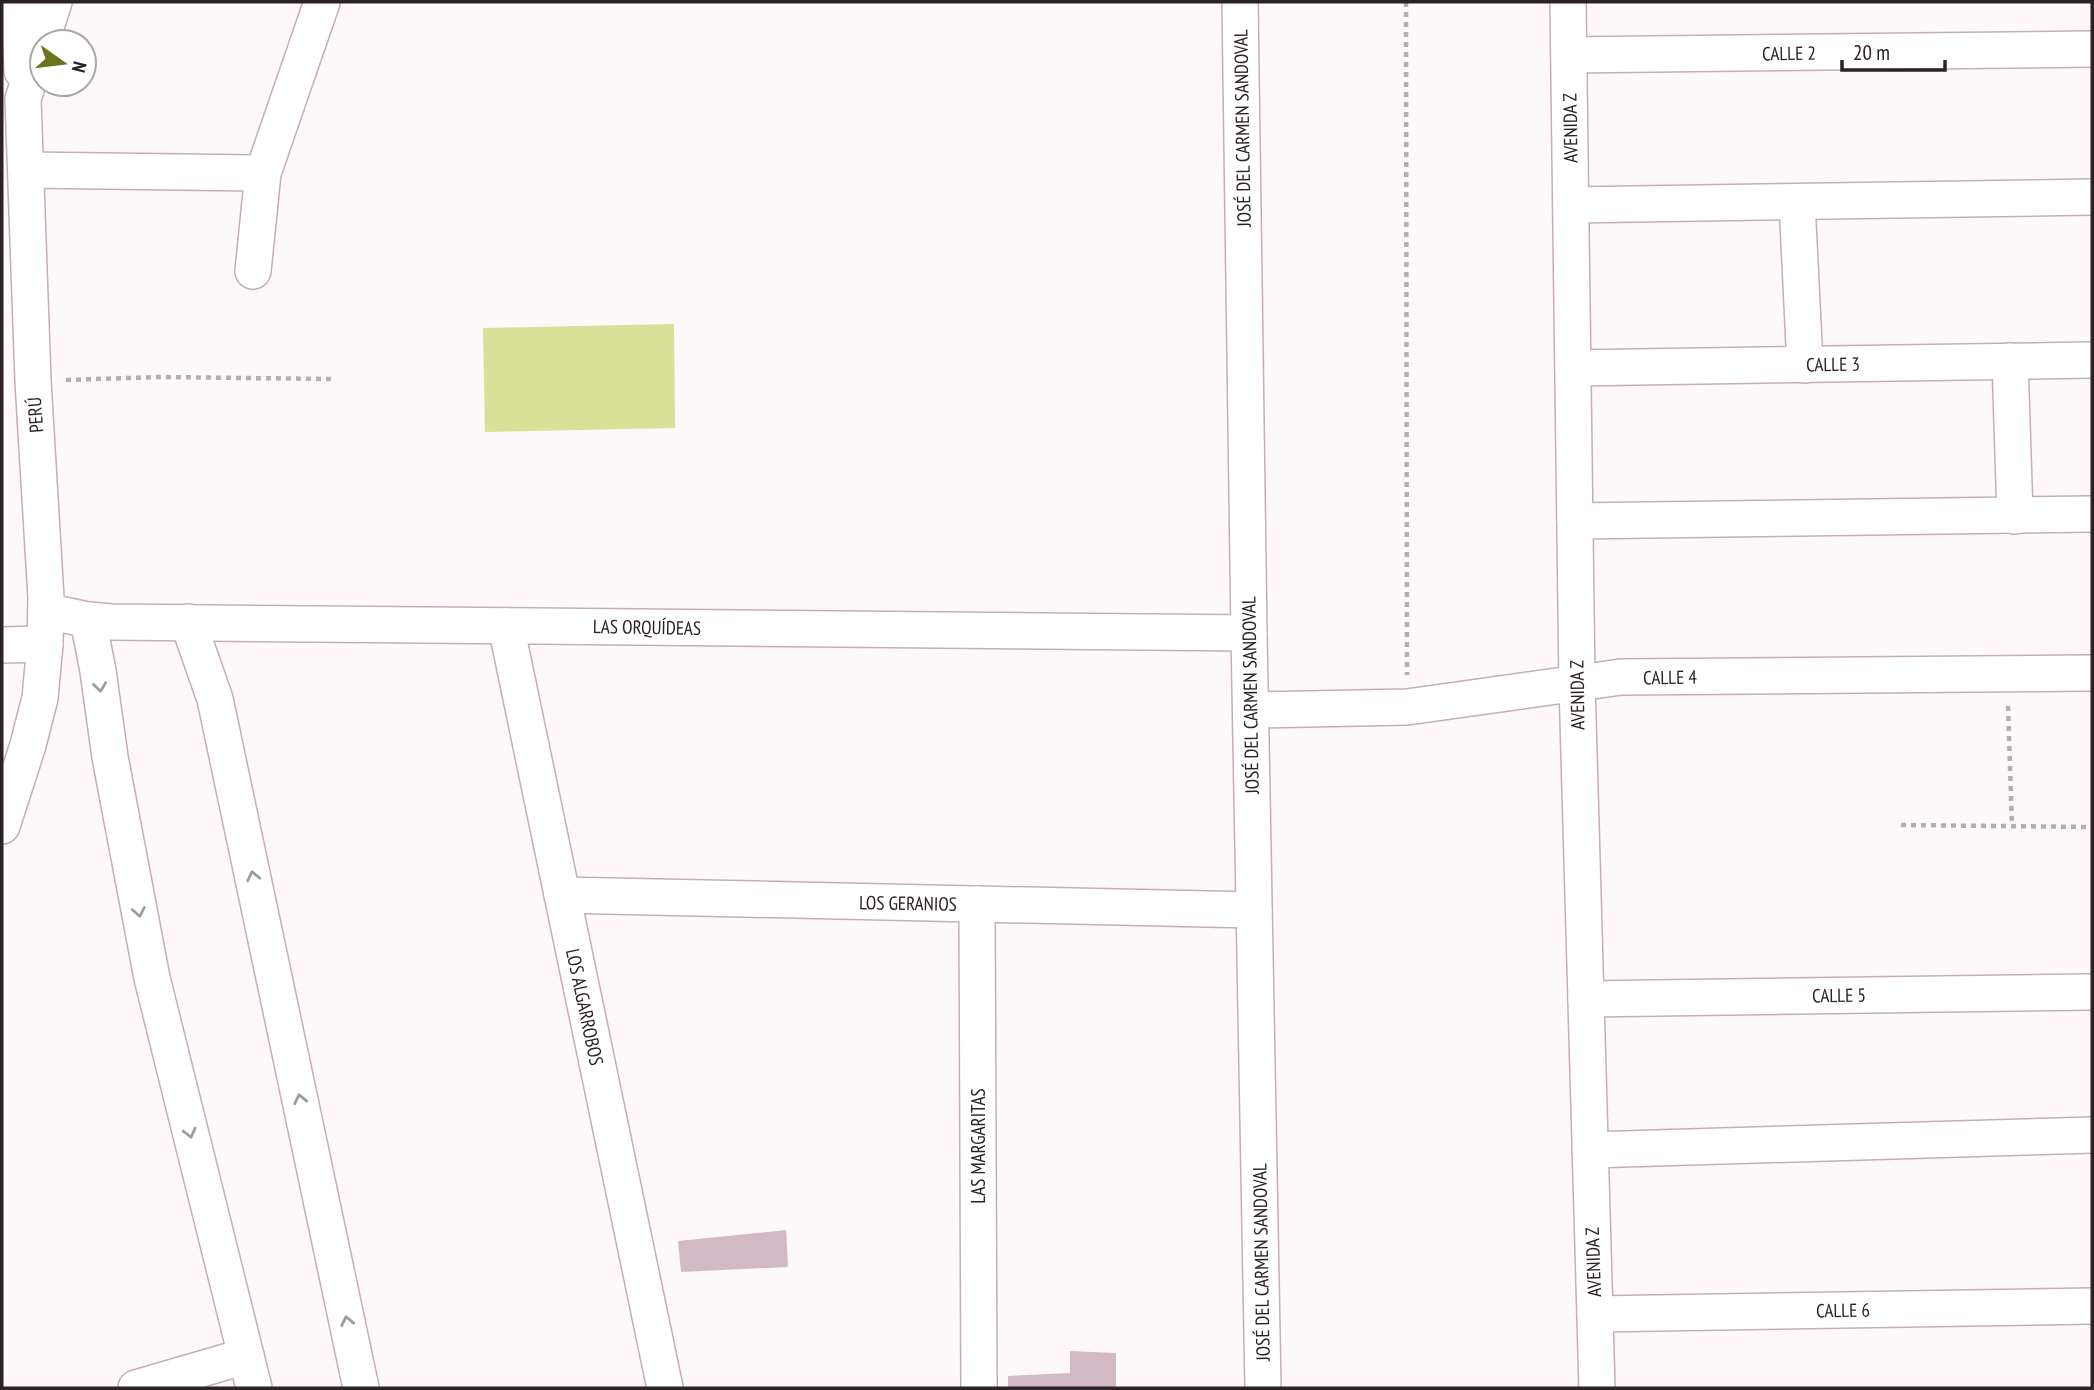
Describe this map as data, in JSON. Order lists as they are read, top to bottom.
{
  "streets": {
    "street": [
      "CALLE 2",
      "JOSÉ DEL CARMEN SANDOVAL",
      "AVENIDA Z",
      "CALLE 3",
      "PERÚ",
      "LAS ORQUÍDEAS",
      "CALLE 4",
      "LOS GERANIOS",
      "CALLE 5",
      "LOS ALGARROBOS",
      "LAS MARGARITAS",
      "CALLE 6"
    ]
  },
  "crossings": [
    ["CALLE 2", "AVENIDA Z"],
    ["JOSÉ DEL CARMEN SANDOVAL", "LAS ORQUÍDEAS"],
    ["JOSÉ DEL CARMEN SANDOVAL", "CALLE 4"],
    ["JOSÉ DEL CARMEN SANDOVAL", "LOS GERANIOS"],
    ["AVENIDA Z", "CALLE 3"],
    ["AVENIDA Z", "CALLE 4"],
    ["AVENIDA Z", "CALLE 5"],
    ["AVENIDA Z", "CALLE 6"],
    ["PERÚ", "LAS ORQUÍDEAS"],
    ["LAS ORQUÍDEAS", "LOS ALGARROBOS"],
    ["LOS GERANIOS", "LOS ALGARROBOS"],
    ["LOS GERANIOS", "LAS MARGARITAS"]
  ],
  "scale_bar": "20 m",
  "north": "right"
}
